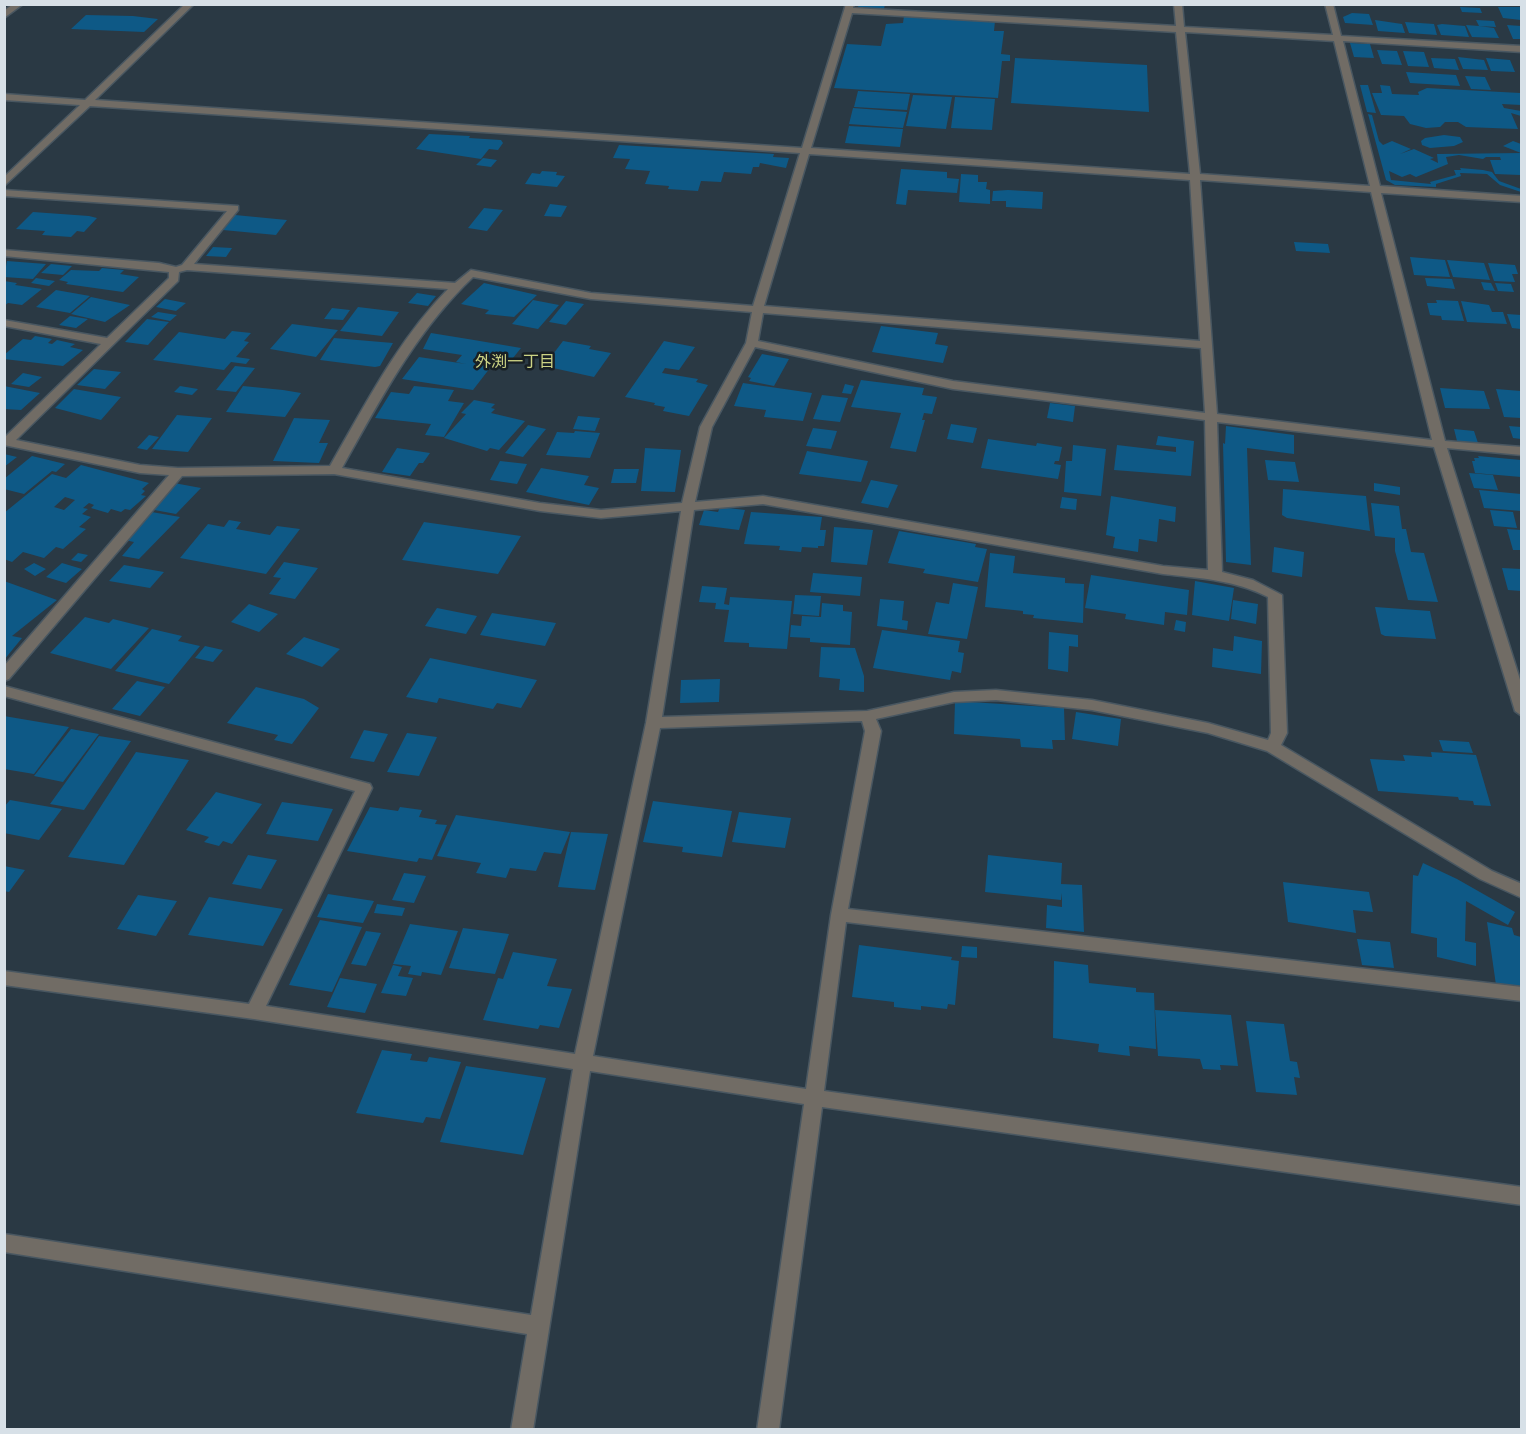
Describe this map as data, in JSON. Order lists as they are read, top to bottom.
{
  "districts": ["外渕一丁目"]
}
